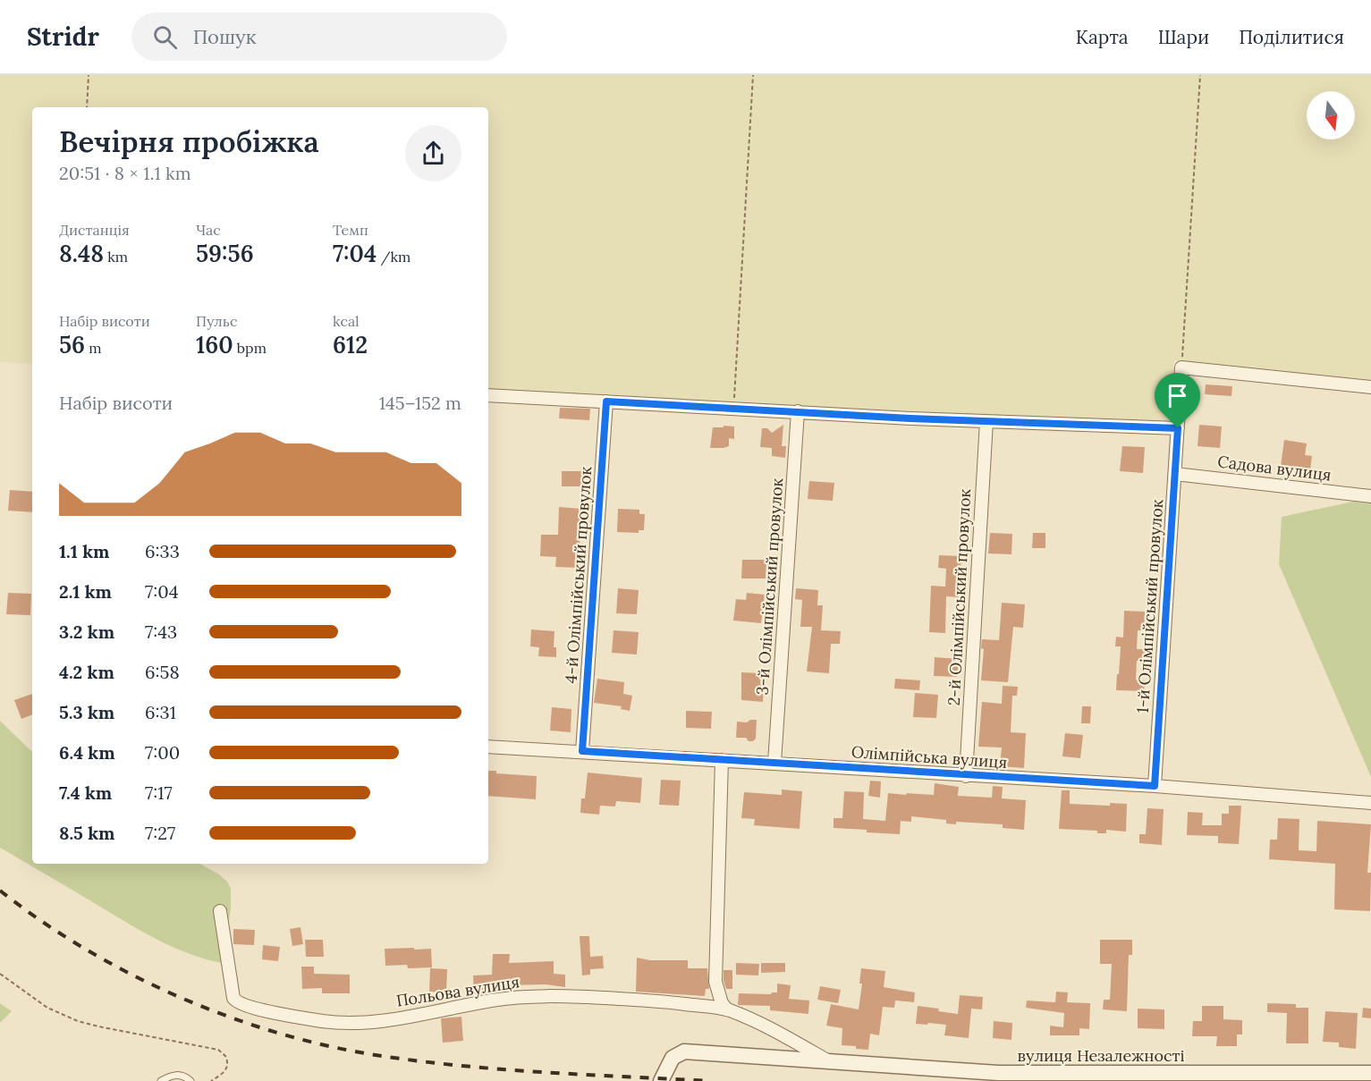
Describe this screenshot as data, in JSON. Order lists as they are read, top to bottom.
{
  "streets": {
    "street": [
      "Садова вулиця",
      "4-й Олімпійський провулок",
      "3-й Олімпійський провулок",
      "2-й Олімпійський провулок",
      "1-й Олімпійський провулок",
      "Олімпійська вулиця",
      "Польова вулиця",
      "вулиця Незалежності"
    ]
  },
  "crossings": [
    ["Садова вулиця", "1-й Олімпійський провулок"],
    ["4-й Олімпійський провулок", "Олімпійська вулиця"],
    ["3-й Олімпійський провулок", "Олімпійська вулиця"],
    ["2-й Олімпійський провулок", "Олімпійська вулиця"],
    ["1-й Олімпійський провулок", "Олімпійська вулиця"],
    ["Польова вулиця", "вулиця Незалежності"]
  ],
  "north": "bottom",
  "page": {
    "header": "Stridr",
    "search": "Пошук",
    "nav": ["Карта", "Шари", "Поділитися"],
    "heading": ["Вечірня пробіжка", "20:51 · 8 × 1.1 km"],
    "stats": [
      ["Дистанція", "8.48 km"],
      ["Час", "59:56"],
      ["Темп", "7:04 /km"],
      ["Набір висоти", "56 m"],
      ["Пульс", "160 bpm"],
      ["kcal", "612"]
    ],
    "chart": ["Набір висоти", "145–152 m"],
    "list": [
      {
        "name": "1.1 km",
        "note": "6:33"
      },
      {
        "name": "2.1 km",
        "note": "7:04"
      },
      {
        "name": "3.2 km",
        "note": "7:43"
      },
      {
        "name": "4.2 km",
        "note": "6:58"
      },
      {
        "name": "5.3 km",
        "note": "6:31"
      },
      {
        "name": "6.4 km",
        "note": "7:00"
      },
      {
        "name": "7.4 km",
        "note": "7:17"
      },
      {
        "name": "8.5 km",
        "note": "7:27"
      }
    ]
  }
}
